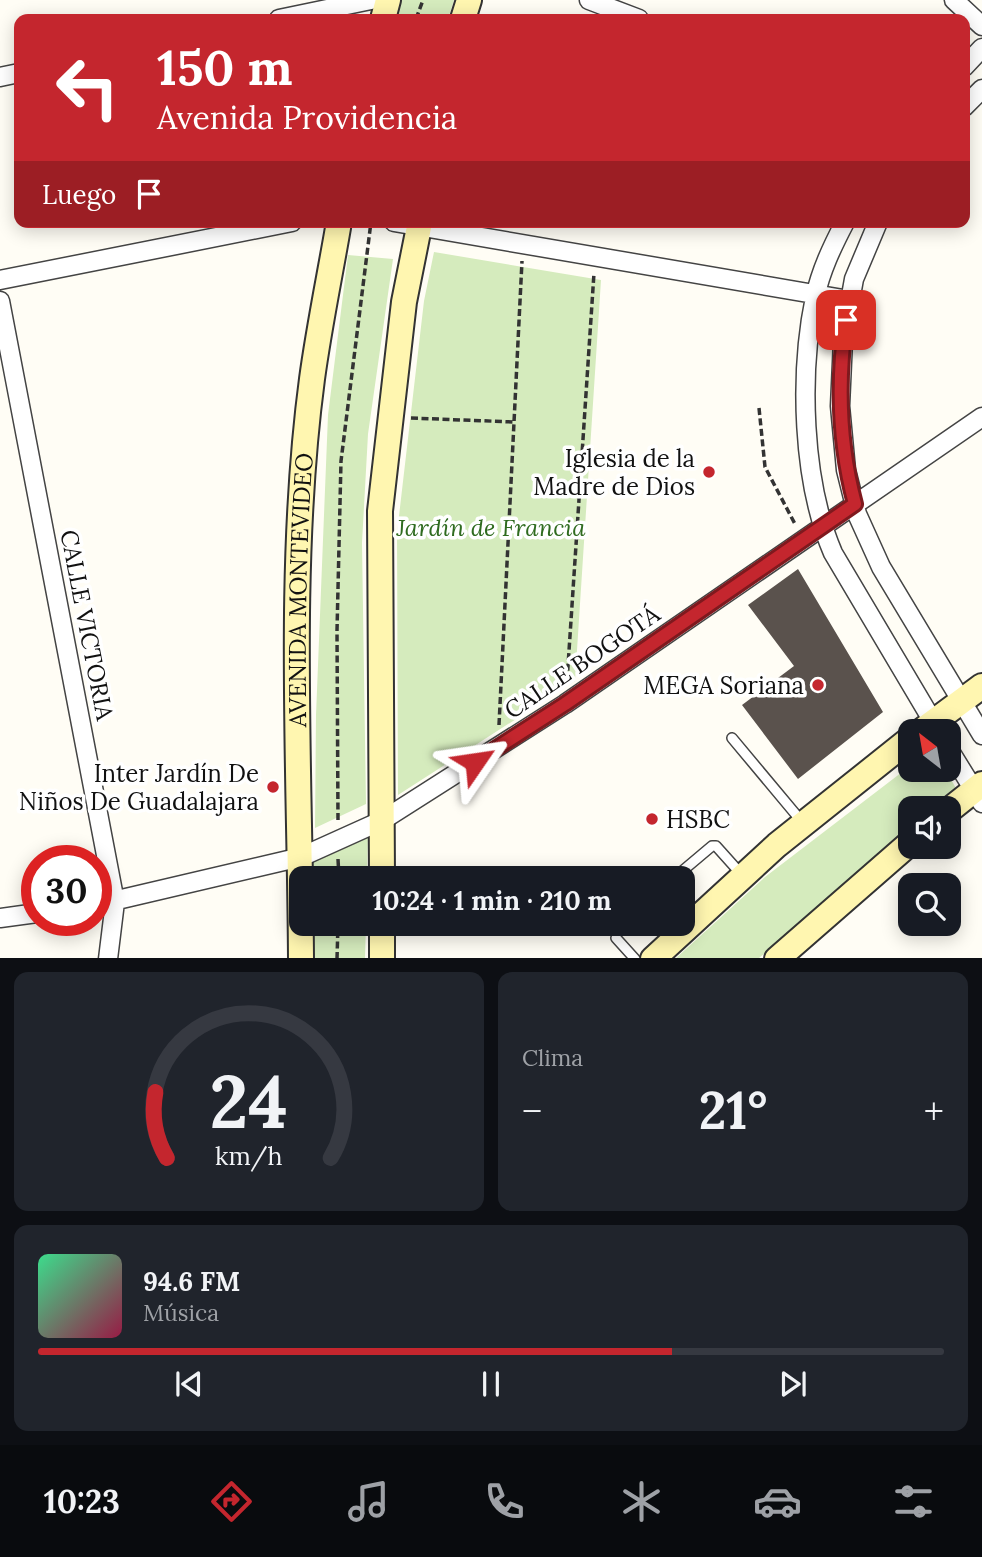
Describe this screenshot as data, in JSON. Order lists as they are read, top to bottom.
{
  "streets": {
    "street": ["AVENIDA MONTEVIDEO", "CALLE VICTORIA", "CALLE BOGOTÁ"]
  },
  "crossings": [
    ["AVENIDA MONTEVIDEO", "CALLE BOGOTÁ"],
    ["CALLE VICTORIA", "CALLE BOGOTÁ"]
  ],
  "parks": ["Jardín de Francia"],
  "places": [
    "Iglesia de la Madre de Dios",
    "MEGA Soriana",
    "Inter Jardín De Niños De Guadalajara",
    "HSBC"
  ],
  "north": "top left",
  "page": {
    "turn": ["150 m", "Avenida Providencia"],
    "then": "Luego",
    "limit": "30",
    "trip": "10:24 · 1 min · 210 m",
    "tile": "Clima",
    "heat": ["−", "21°", "+"],
    "song": ["94.6 FM", "Música"],
    "tabs": "10:23",
    "gauge": ["24", "km/h"]
  }
}
